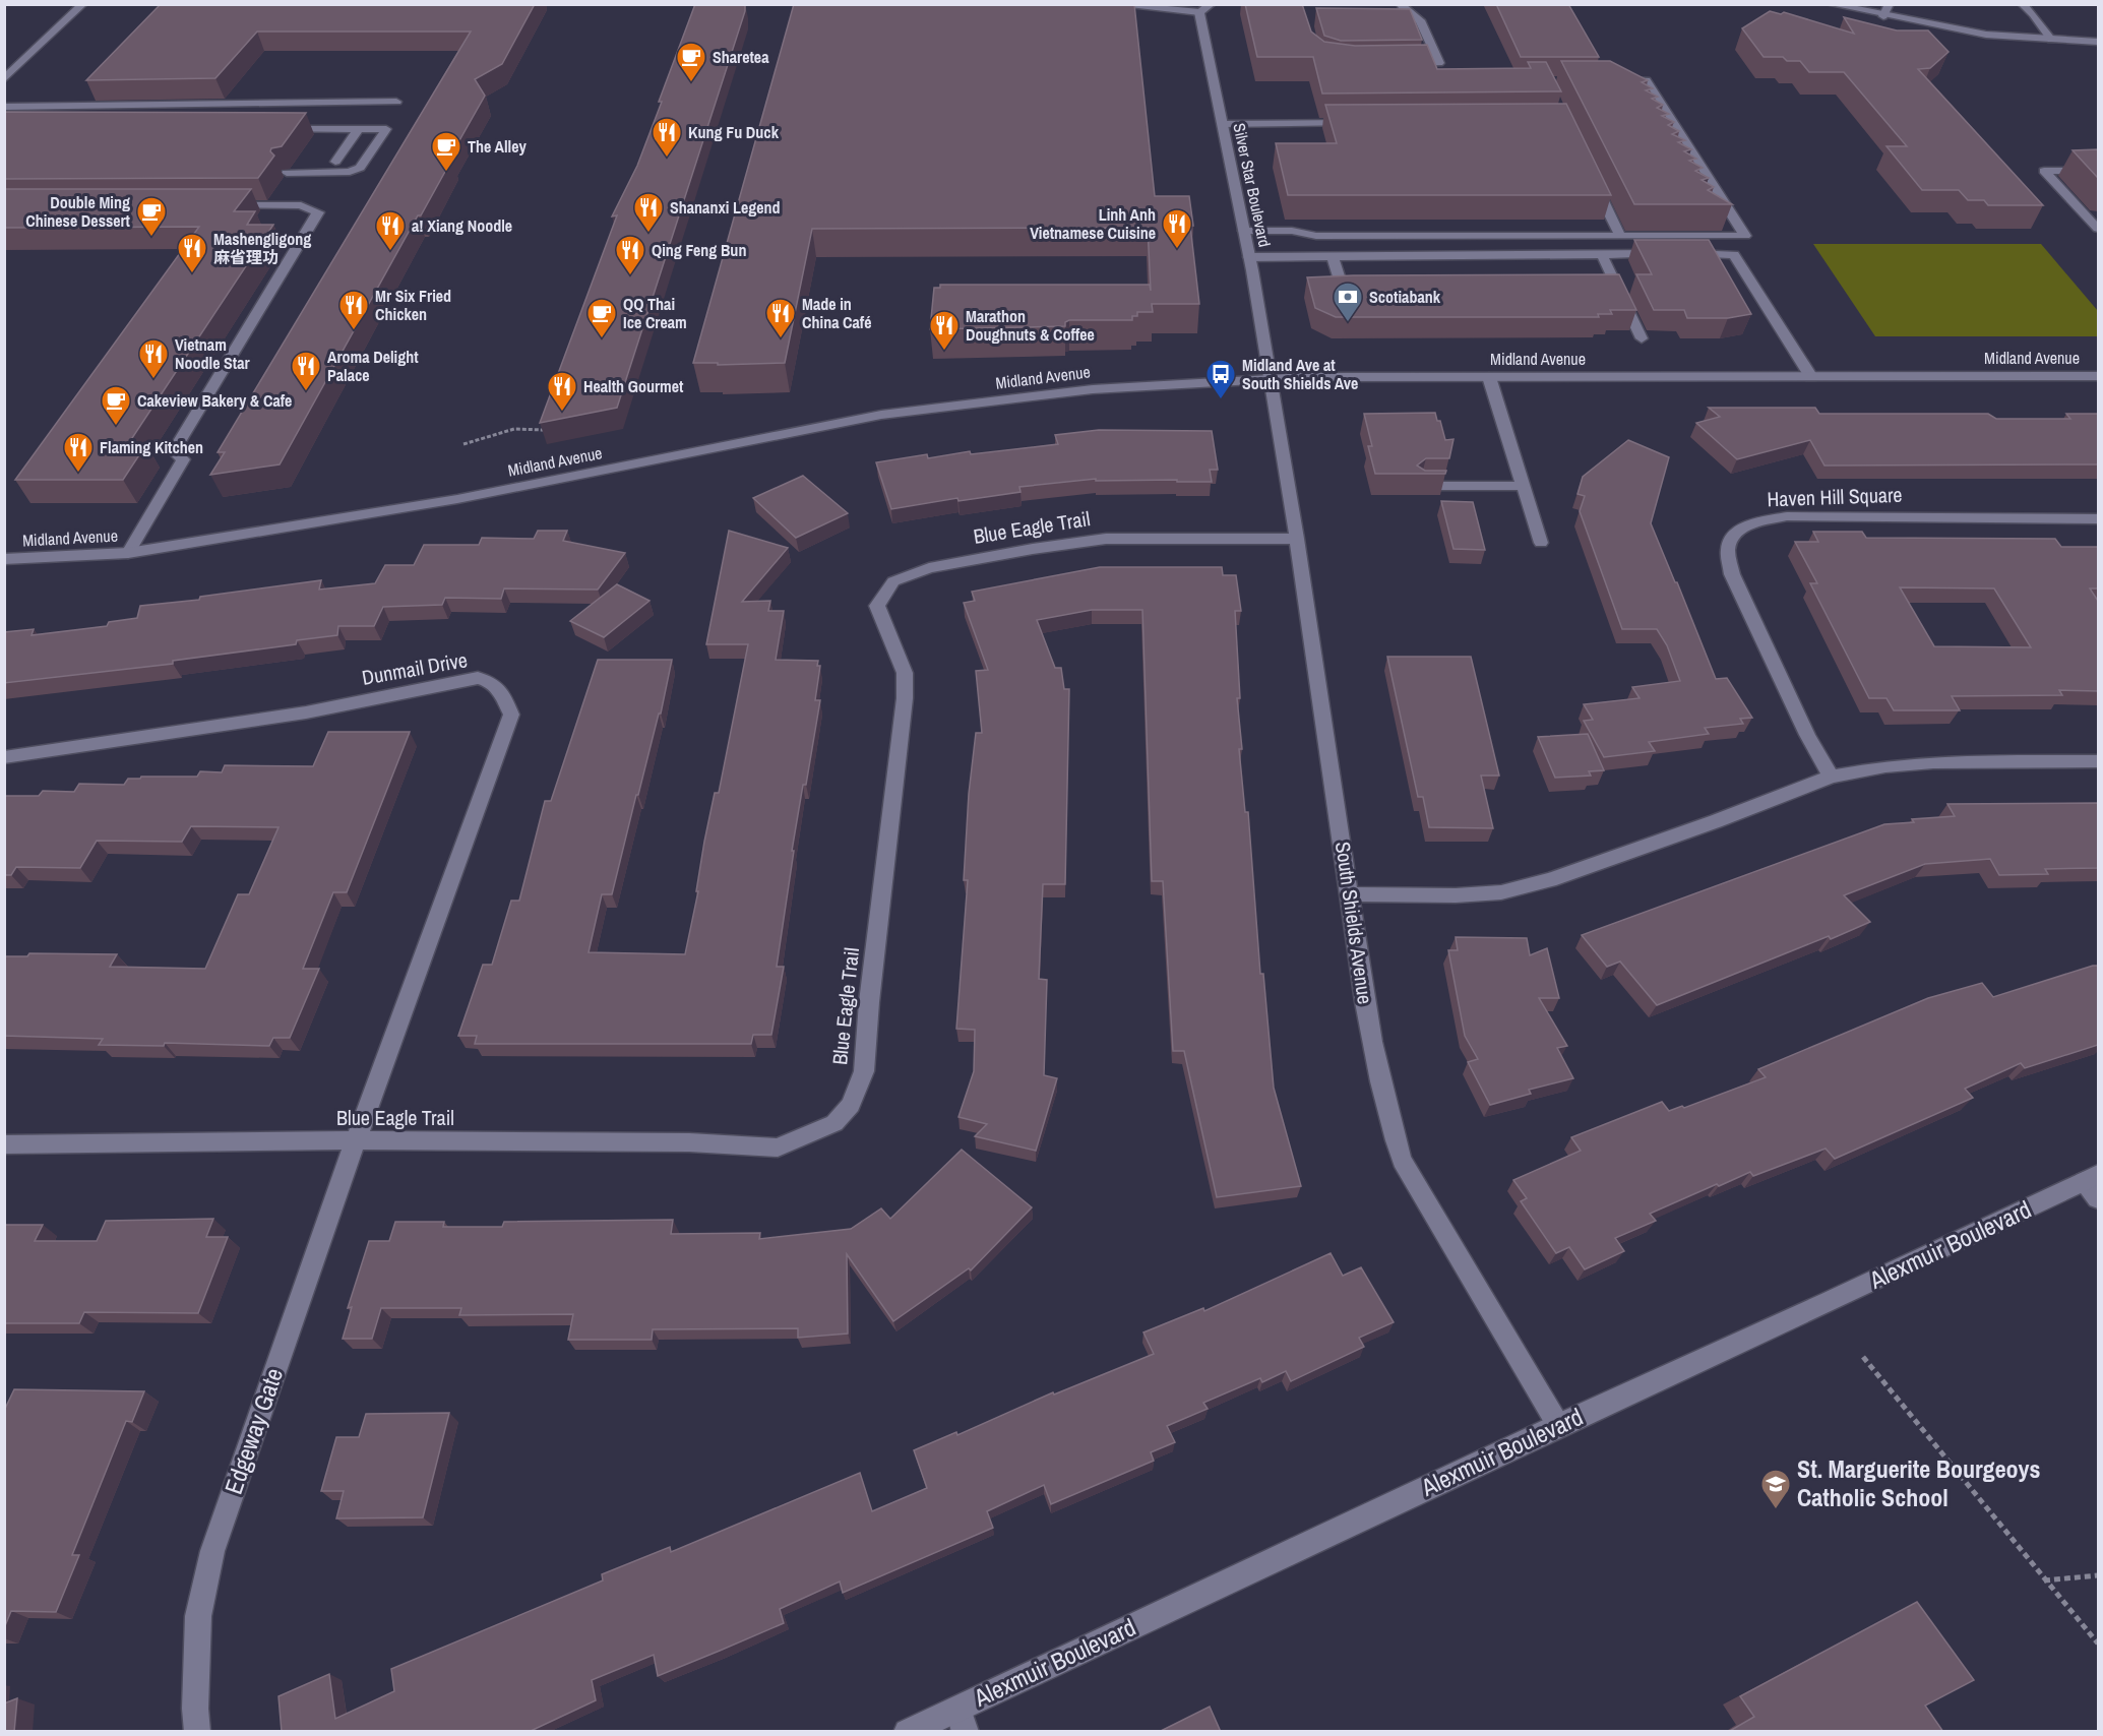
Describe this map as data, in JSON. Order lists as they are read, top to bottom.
{
  "streets": {
    "street": [
      "Silver Star Boulevard",
      "Midland Avenue",
      "Haven Hill Square",
      "Blue Eagle Trail",
      "Dunmail Drive",
      "South Shields Avenue",
      "Alexmuir Boulevard",
      "Edgeway Gate"
    ]
  },
  "crossings": [
    ["Silver Star Boulevard", "Midland Avenue"],
    ["Silver Star Boulevard", "South Shields Avenue"],
    ["Midland Avenue", "South Shields Avenue"],
    ["Blue Eagle Trail", "Dunmail Drive"],
    ["Blue Eagle Trail", "South Shields Avenue"],
    ["Blue Eagle Trail", "Edgeway Gate"],
    ["Dunmail Drive", "Edgeway Gate"],
    ["South Shields Avenue", "Alexmuir Boulevard"]
  ],
  "places": {
    "cafe": [
      "Sharetea",
      "The Alley",
      "Double Ming Chinese Dessert",
      "QQ Thai Ice Cream",
      "Cakeview Bakery & Cafe"
    ],
    "restaurant": [
      "Kung Fu Duck",
      "Shananxi Legend",
      "Linh Anh Vietnamese Cuisine",
      "a! Xiang Noodle",
      "Mashengligong 麻省理功",
      "Qing Feng Bun",
      "Mr Six Fried Chicken",
      "Made in China Café",
      "Marathon Doughnuts & Coffee",
      "Vietnam Noodle Star",
      "Aroma Delight Palace",
      "Health Gourmet",
      "Flaming Kitchen"
    ],
    "bank": ["Scotiabank"],
    "bus stop": ["Midland Ave at South Shields Ave"],
    "school or university": ["St. Marguerite Bourgeoys Catholic School"]
  }
}
